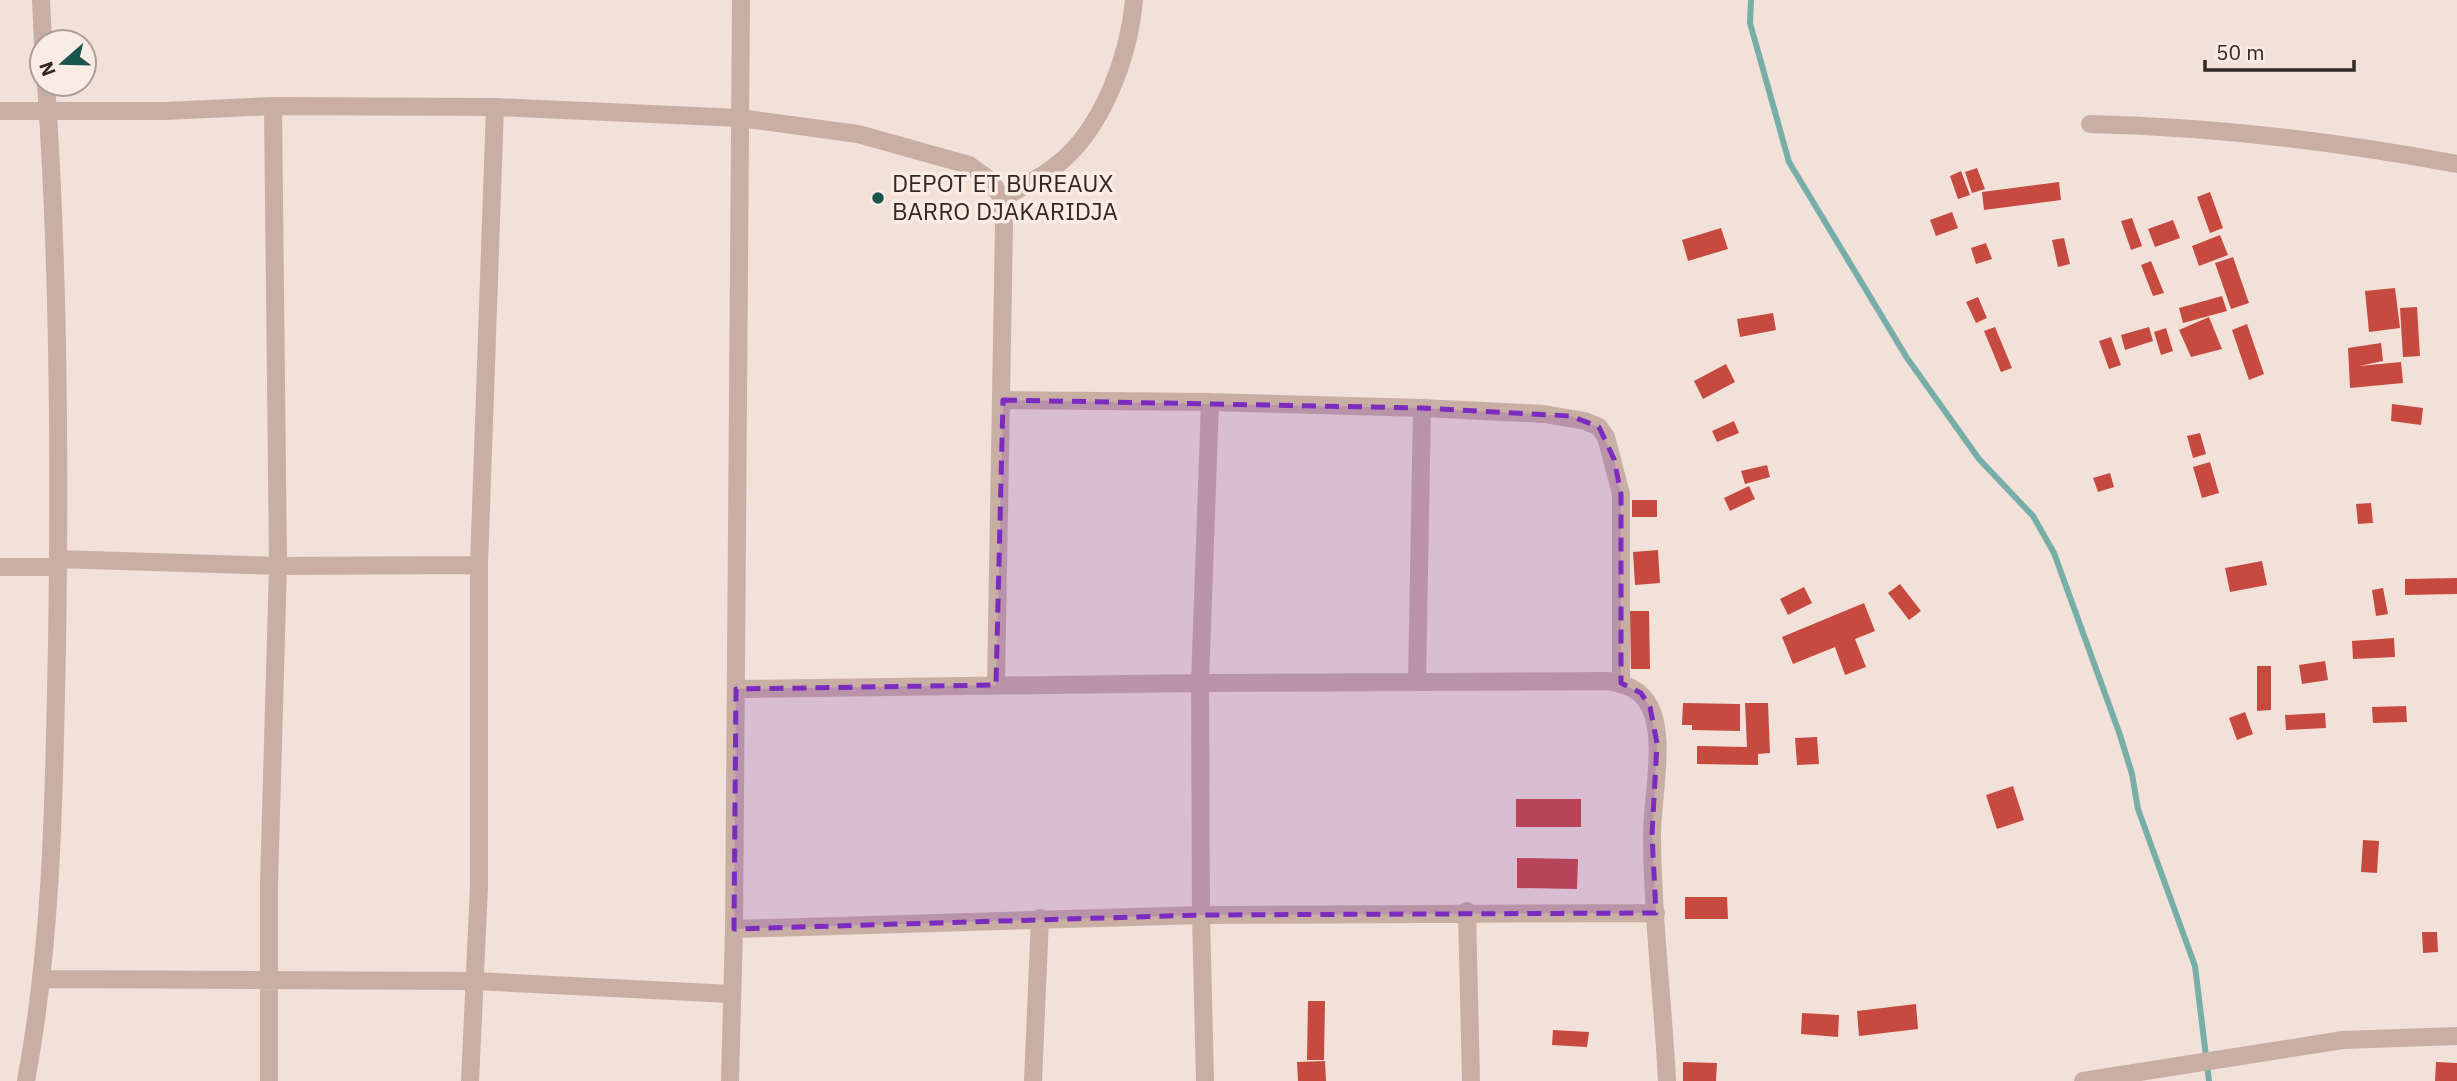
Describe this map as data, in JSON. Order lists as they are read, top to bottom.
{
  "places": ["DEPOT ET BUREAUX BARRO DJAKARIDJA"],
  "scale_bar": "50 m",
  "north": "left"
}
